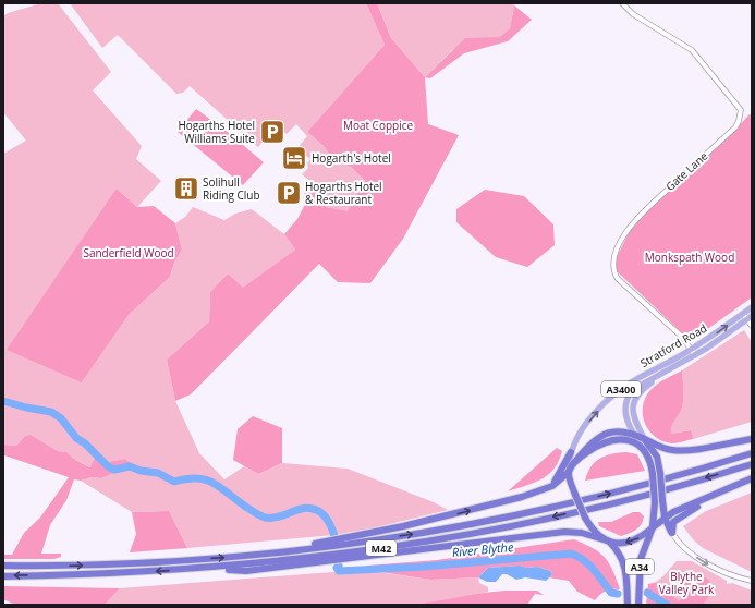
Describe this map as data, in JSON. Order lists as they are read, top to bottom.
{
  "streets": {
    "highway": ["M42", "A34"],
    "main road": ["Stratford Road", "A3400"],
    "street": ["Gate Lane"]
  },
  "crossings": [
    ["Gate Lane", "Stratford Road"],
    ["Stratford Road", "A34"]
  ],
  "water": ["River Blythe"],
  "parks": [
    "Moat Coppice",
    "Sanderfield Wood",
    "Monkspath Wood",
    "Blythe Valley Park"
  ],
  "places": {
    "parking": ["Hogarths Hotel Williams Suite", "Hogarths Hotel & Restaurant"],
    "hotel": ["Hogarth's Hotel"],
    "building": ["Solihull Riding Club"]
  }
}
